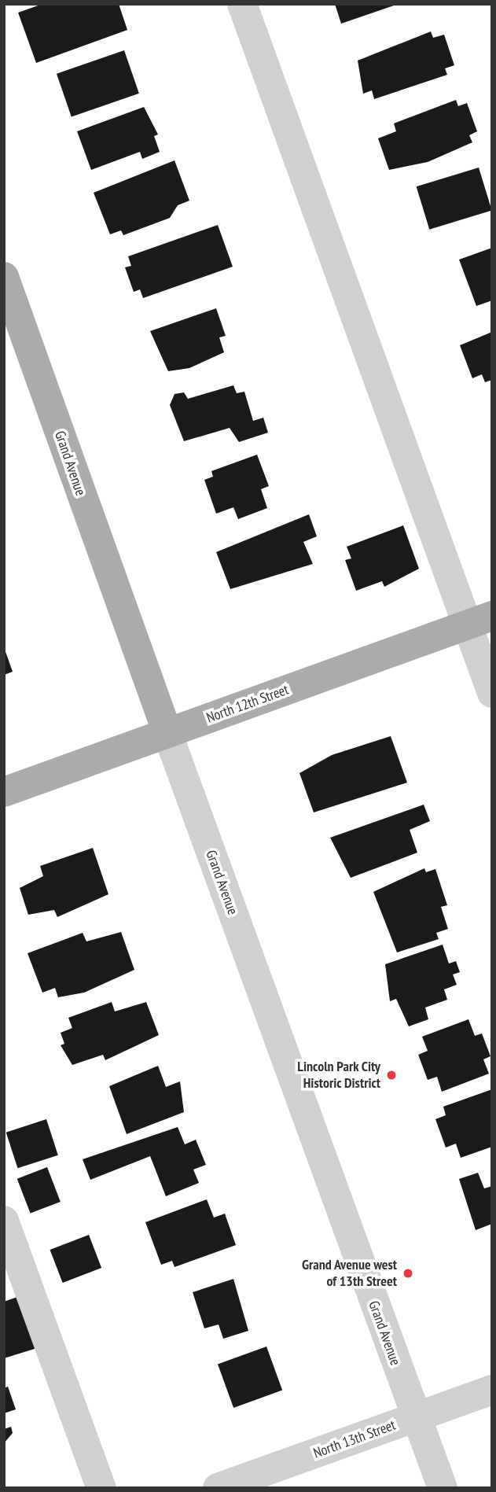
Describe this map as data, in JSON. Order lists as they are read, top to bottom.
{
  "streets": {
    "main road": ["Grand Avenue", "North 12th Street"],
    "street": ["North 13th Street"]
  },
  "crossings": [
    ["Grand Avenue", "North 12th Street"],
    ["Grand Avenue", "North 13th Street"]
  ],
  "places": ["Lincoln Park City Historic District", "Grand Avenue west of 13th Street"]
}
